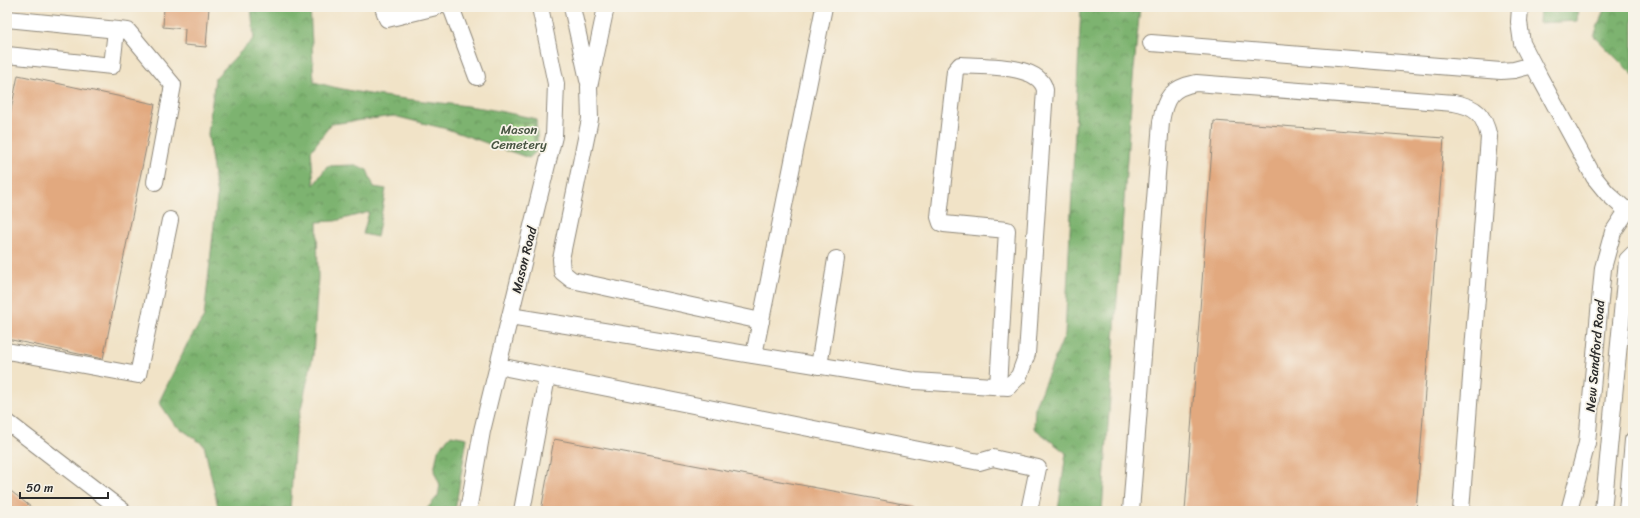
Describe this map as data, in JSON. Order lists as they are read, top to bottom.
{
  "streets": {
    "street": ["Mason Road", "New Sandford Road"]
  },
  "parks": ["Mason Cemetery"],
  "scale_bar": "50 m"
}
